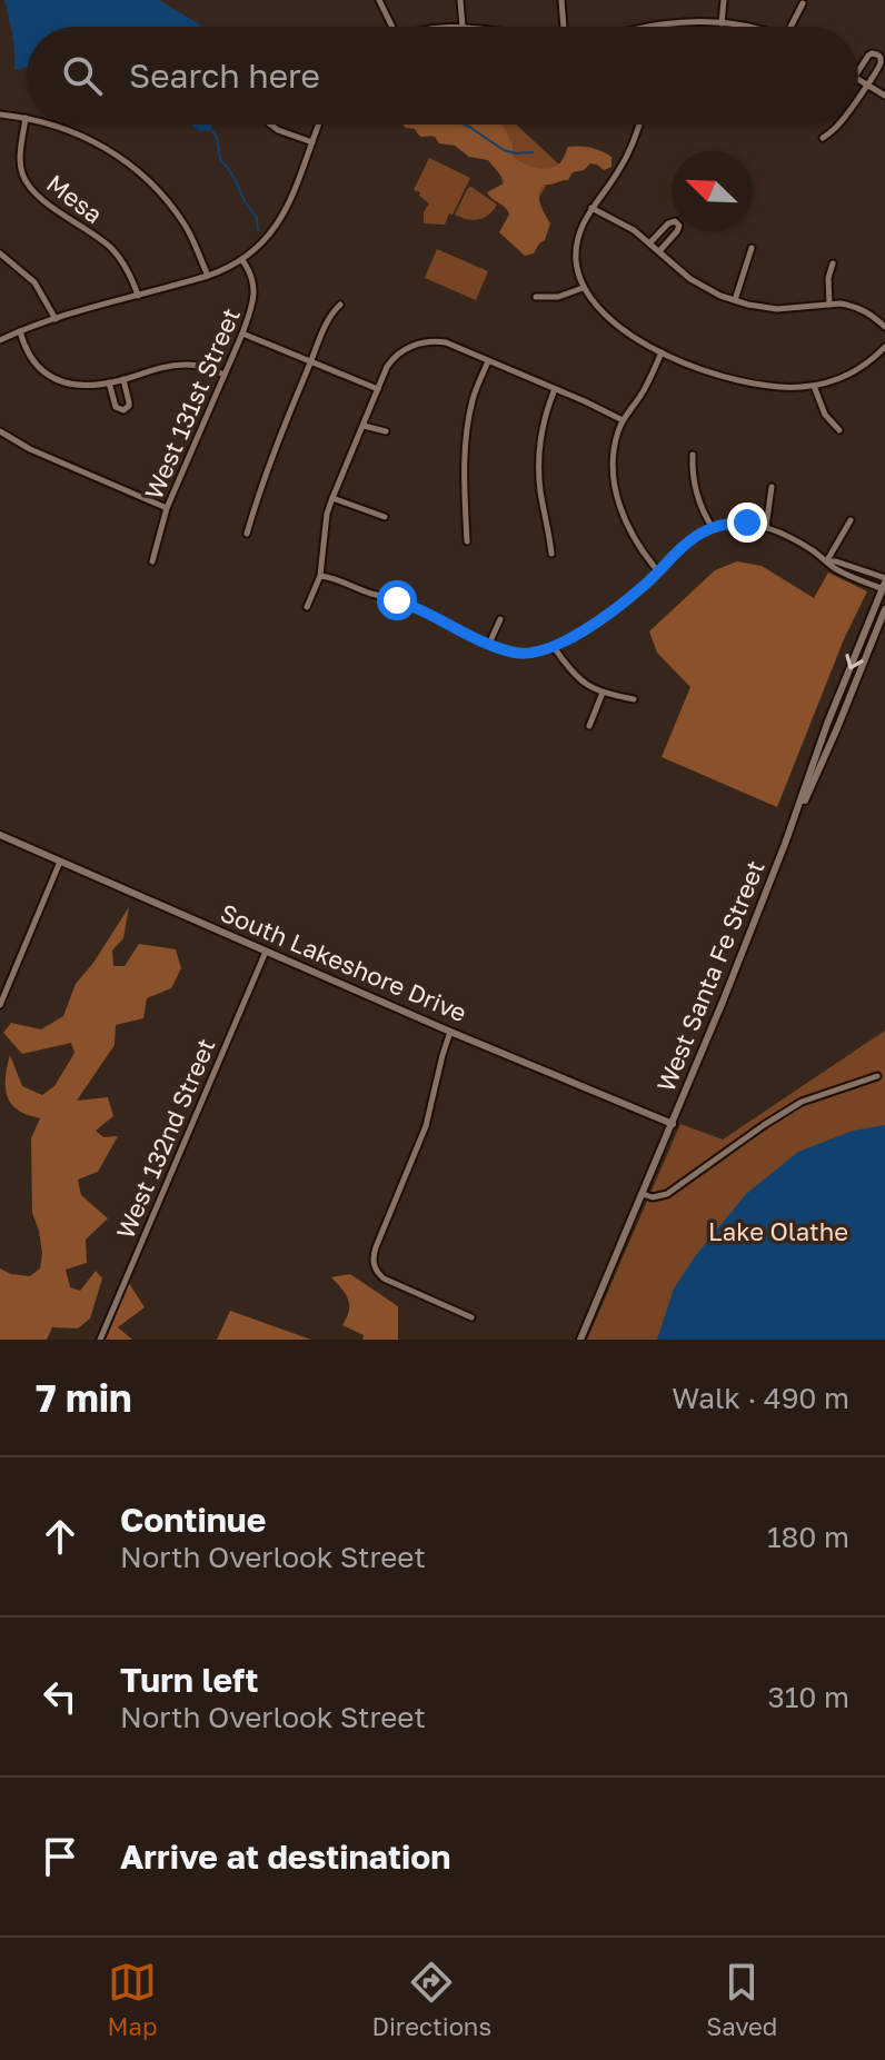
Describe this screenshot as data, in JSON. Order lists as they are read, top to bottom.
{
  "streets": {
    "street": [
      "Mesa",
      "West 131st Street",
      "South Lakeshore Drive",
      "West Santa Fe Street",
      "West 132nd Street"
    ]
  },
  "crossings": [
    ["South Lakeshore Drive", "West Santa Fe Street"],
    ["South Lakeshore Drive", "West 132nd Street"]
  ],
  "parks": ["Lake Olathe"],
  "north": "top left",
  "page": {
    "search": "Search here",
    "heading": ["7 min", "Walk · 490 m"],
    "list": [
      ["Continue", "North Overlook Street", "180 m"],
      ["Turn left", "North Overlook Street", "310 m"],
      "Arrive at destination"
    ],
    "nav": ["Map", "Directions", "Saved"]
  }
}
